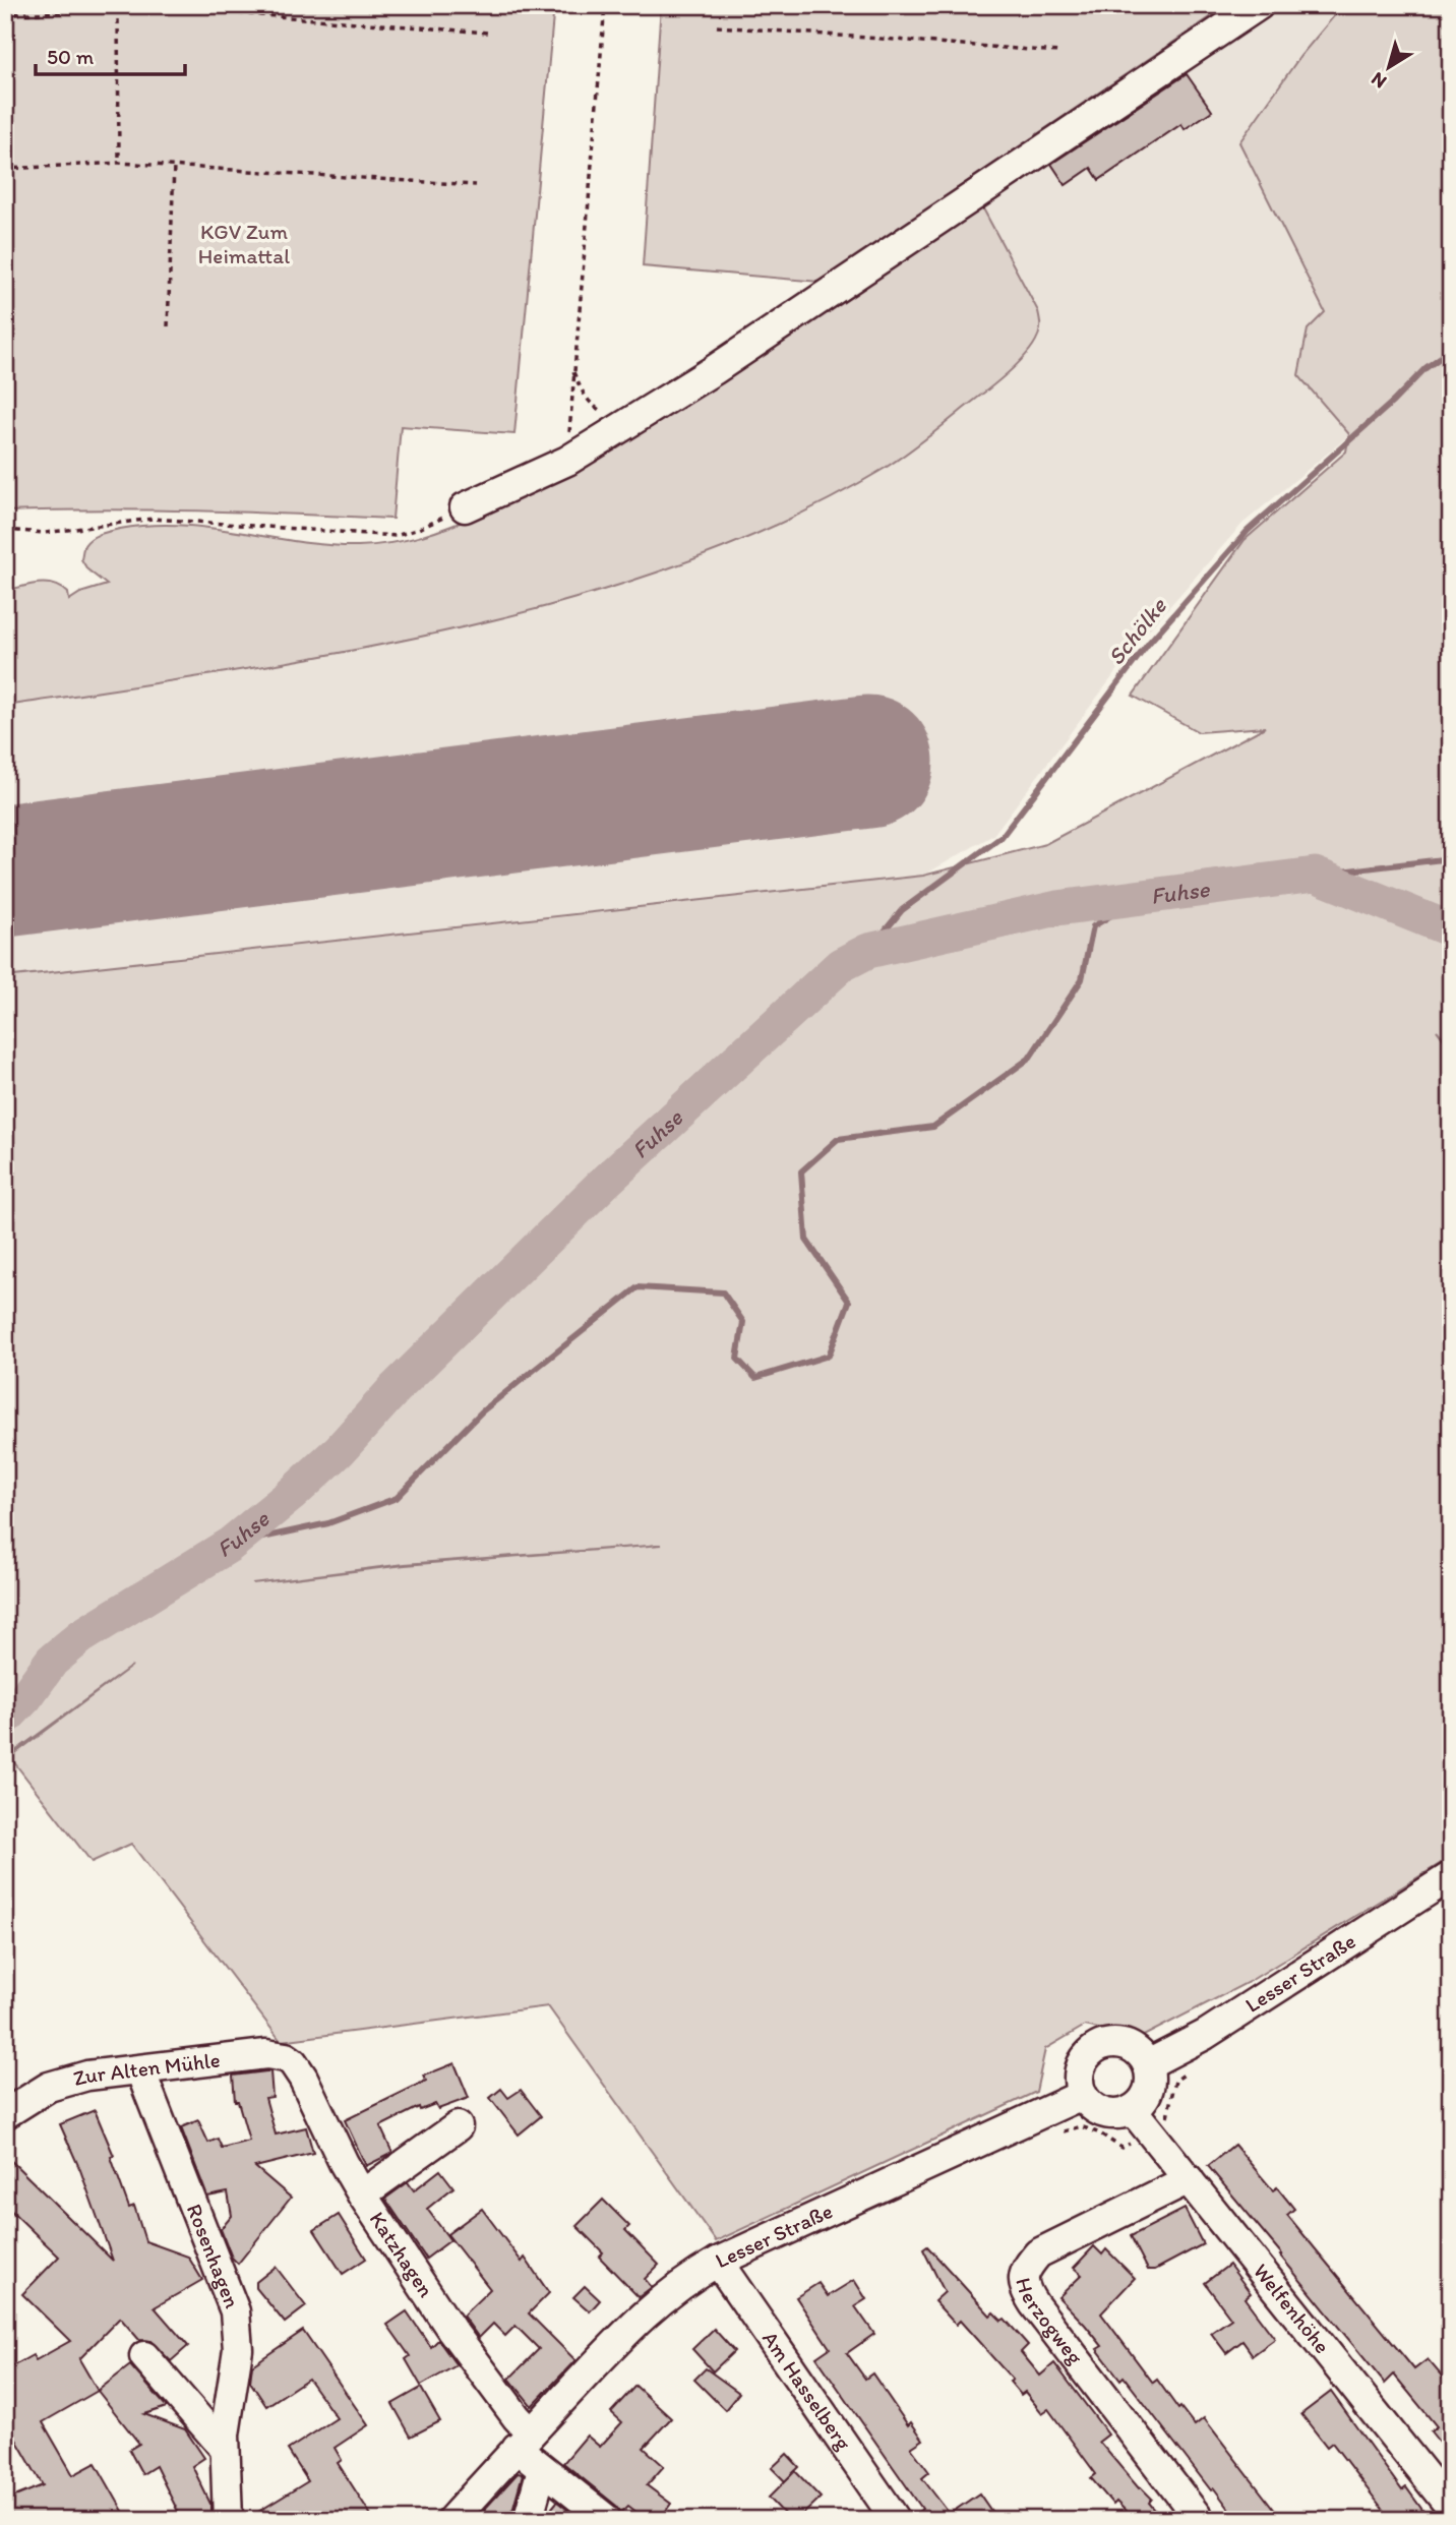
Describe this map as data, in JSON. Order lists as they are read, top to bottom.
{
  "streets": {
    "street": [
      "Lesser Straße",
      "Zur Alten Mühle",
      "Katzhagen",
      "Rosenhagen",
      "Welfenhöhe",
      "Herzogweg",
      "Am Hasselberg"
    ]
  },
  "crossings": [
    ["Lesser Straße", "Katzhagen"],
    ["Lesser Straße", "Welfenhöhe"],
    ["Lesser Straße", "Am Hasselberg"],
    ["Zur Alten Mühle", "Katzhagen"],
    ["Zur Alten Mühle", "Rosenhagen"],
    ["Welfenhöhe", "Herzogweg"]
  ],
  "water": ["Schölke", "Fuhse"],
  "parks": ["KGV Zum Heimattal"],
  "scale_bar": "50 m",
  "north": "bottom left"
}
